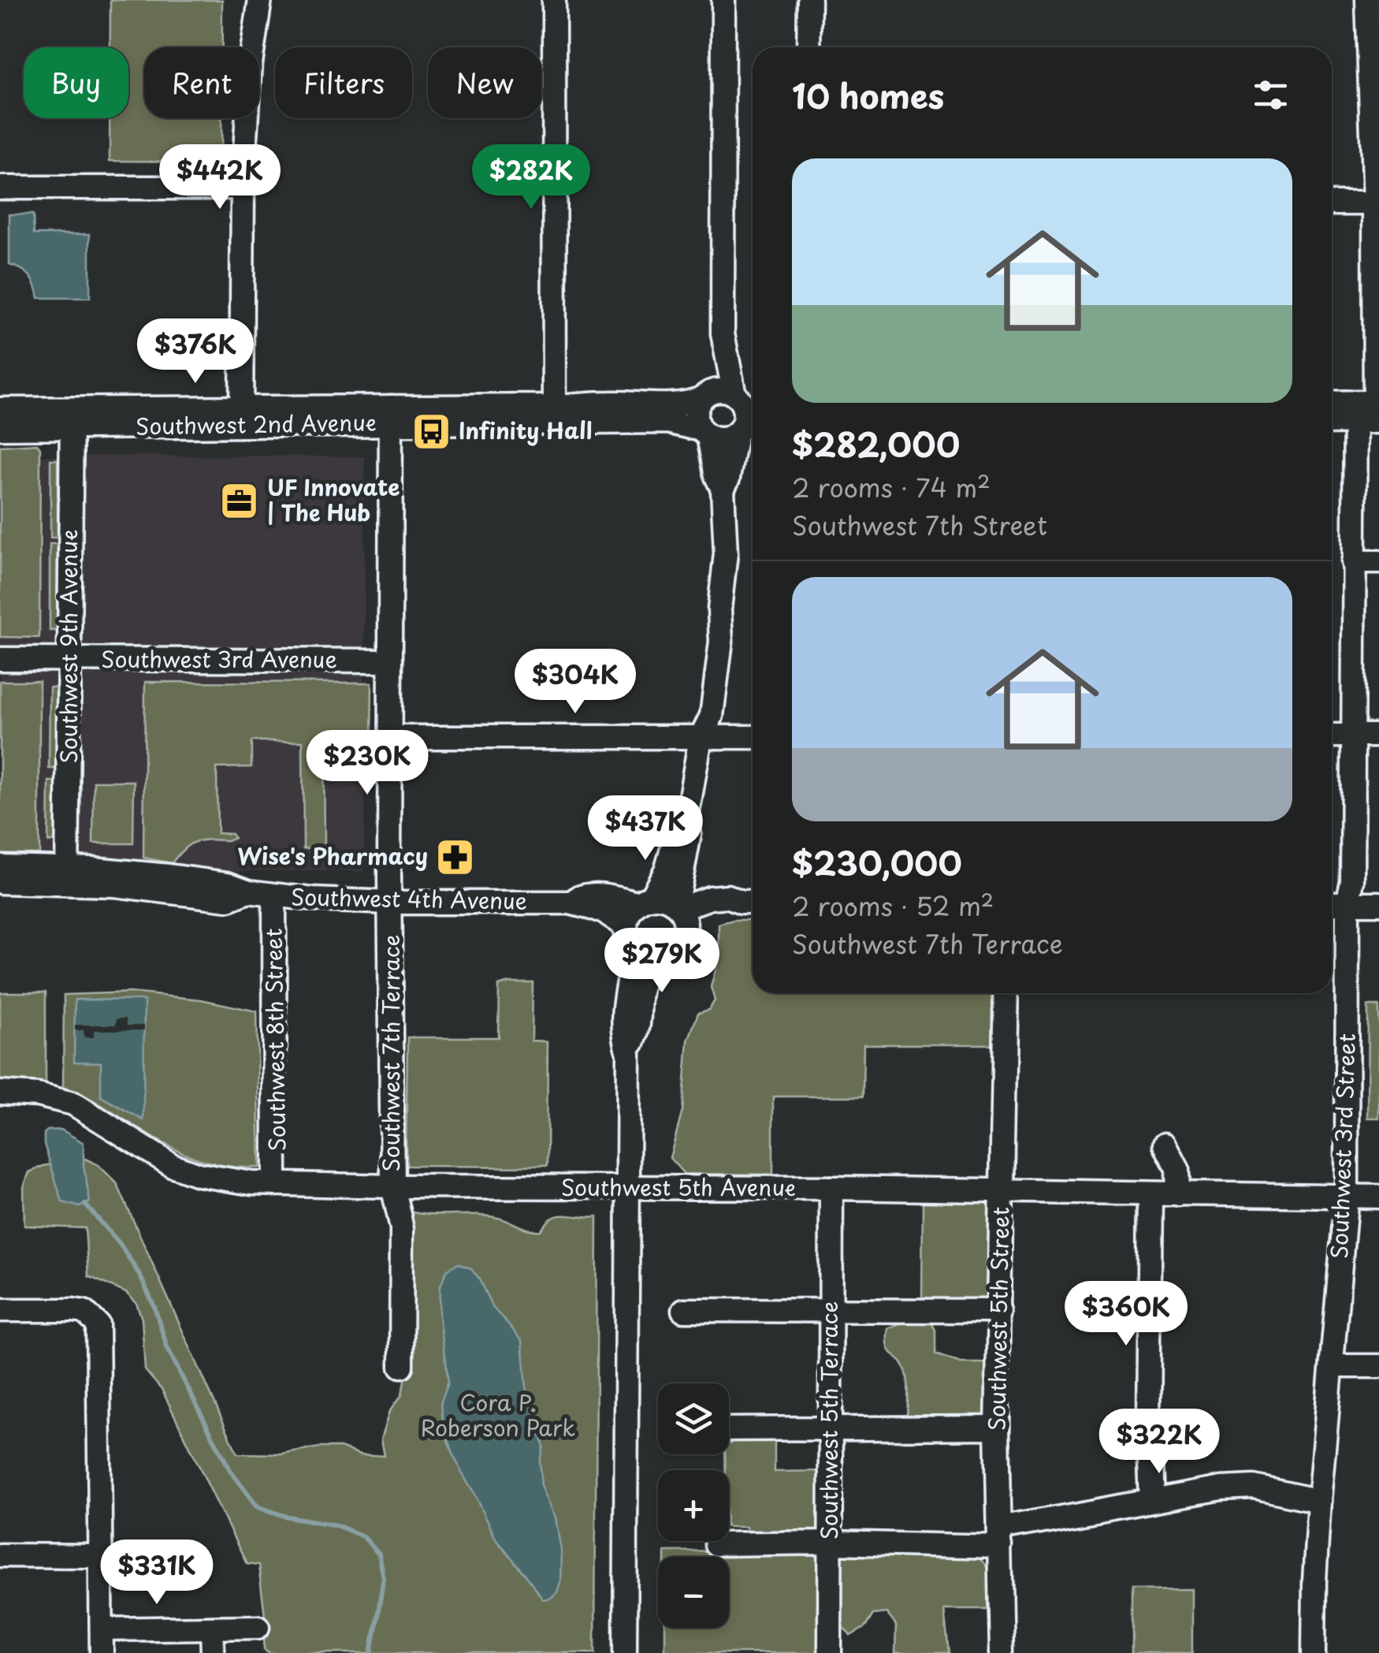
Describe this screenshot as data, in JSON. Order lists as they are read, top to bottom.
{
  "streets": {
    "street": [
      "Southwest 2nd Avenue",
      "Southwest 9th Avenue",
      "Southwest 3rd Avenue",
      "Southwest 4th Avenue",
      "Southwest 8th Street",
      "Southwest 7th Terrace",
      "Southwest 3rd Street",
      "Southwest 5th Avenue",
      "Southwest 5th Street",
      "Southwest 5th Terrace"
    ]
  },
  "crossings": [
    ["Southwest 2nd Avenue", "Southwest 9th Avenue"],
    ["Southwest 2nd Avenue", "Southwest 7th Terrace"],
    ["Southwest 9th Avenue", "Southwest 3rd Avenue"],
    ["Southwest 9th Avenue", "Southwest 4th Avenue"],
    ["Southwest 3rd Avenue", "Southwest 7th Terrace"],
    ["Southwest 4th Avenue", "Southwest 8th Street"],
    ["Southwest 4th Avenue", "Southwest 7th Terrace"],
    ["Southwest 8th Street", "Southwest 5th Avenue"],
    ["Southwest 7th Terrace", "Southwest 5th Avenue"],
    ["Southwest 3rd Street", "Southwest 5th Avenue"],
    ["Southwest 5th Avenue", "Southwest 5th Street"],
    ["Southwest 5th Avenue", "Southwest 5th Terrace"]
  ],
  "parks": ["Cora P. Roberson Park"],
  "places": {
    "bus stop": ["Infinity Hall"],
    "office": ["UF Innovate | The Hub"],
    "pharmacy": ["Wise's Pharmacy"]
  },
  "page": {
    "chip": [
      "Buy",
      "Rent",
      "Filters",
      "New"
    ],
    "heading": "10 homes",
    "list": [
      {
        "name": "$282,000",
        "note": "2 rooms · 74 m² · Southwest 7th Street"
      },
      {
        "name": "$230,000",
        "note": "2 rooms · 52 m² · Southwest 7th Terrace"
      }
    ],
    "price": [
      "$442K",
      "$282K",
      "$376K",
      "$304K",
      "$230K",
      "$437K",
      "$279K",
      "$360K",
      "$322K",
      "$331K"
    ],
    "map_buttons": ["+", "−"]
  }
}
